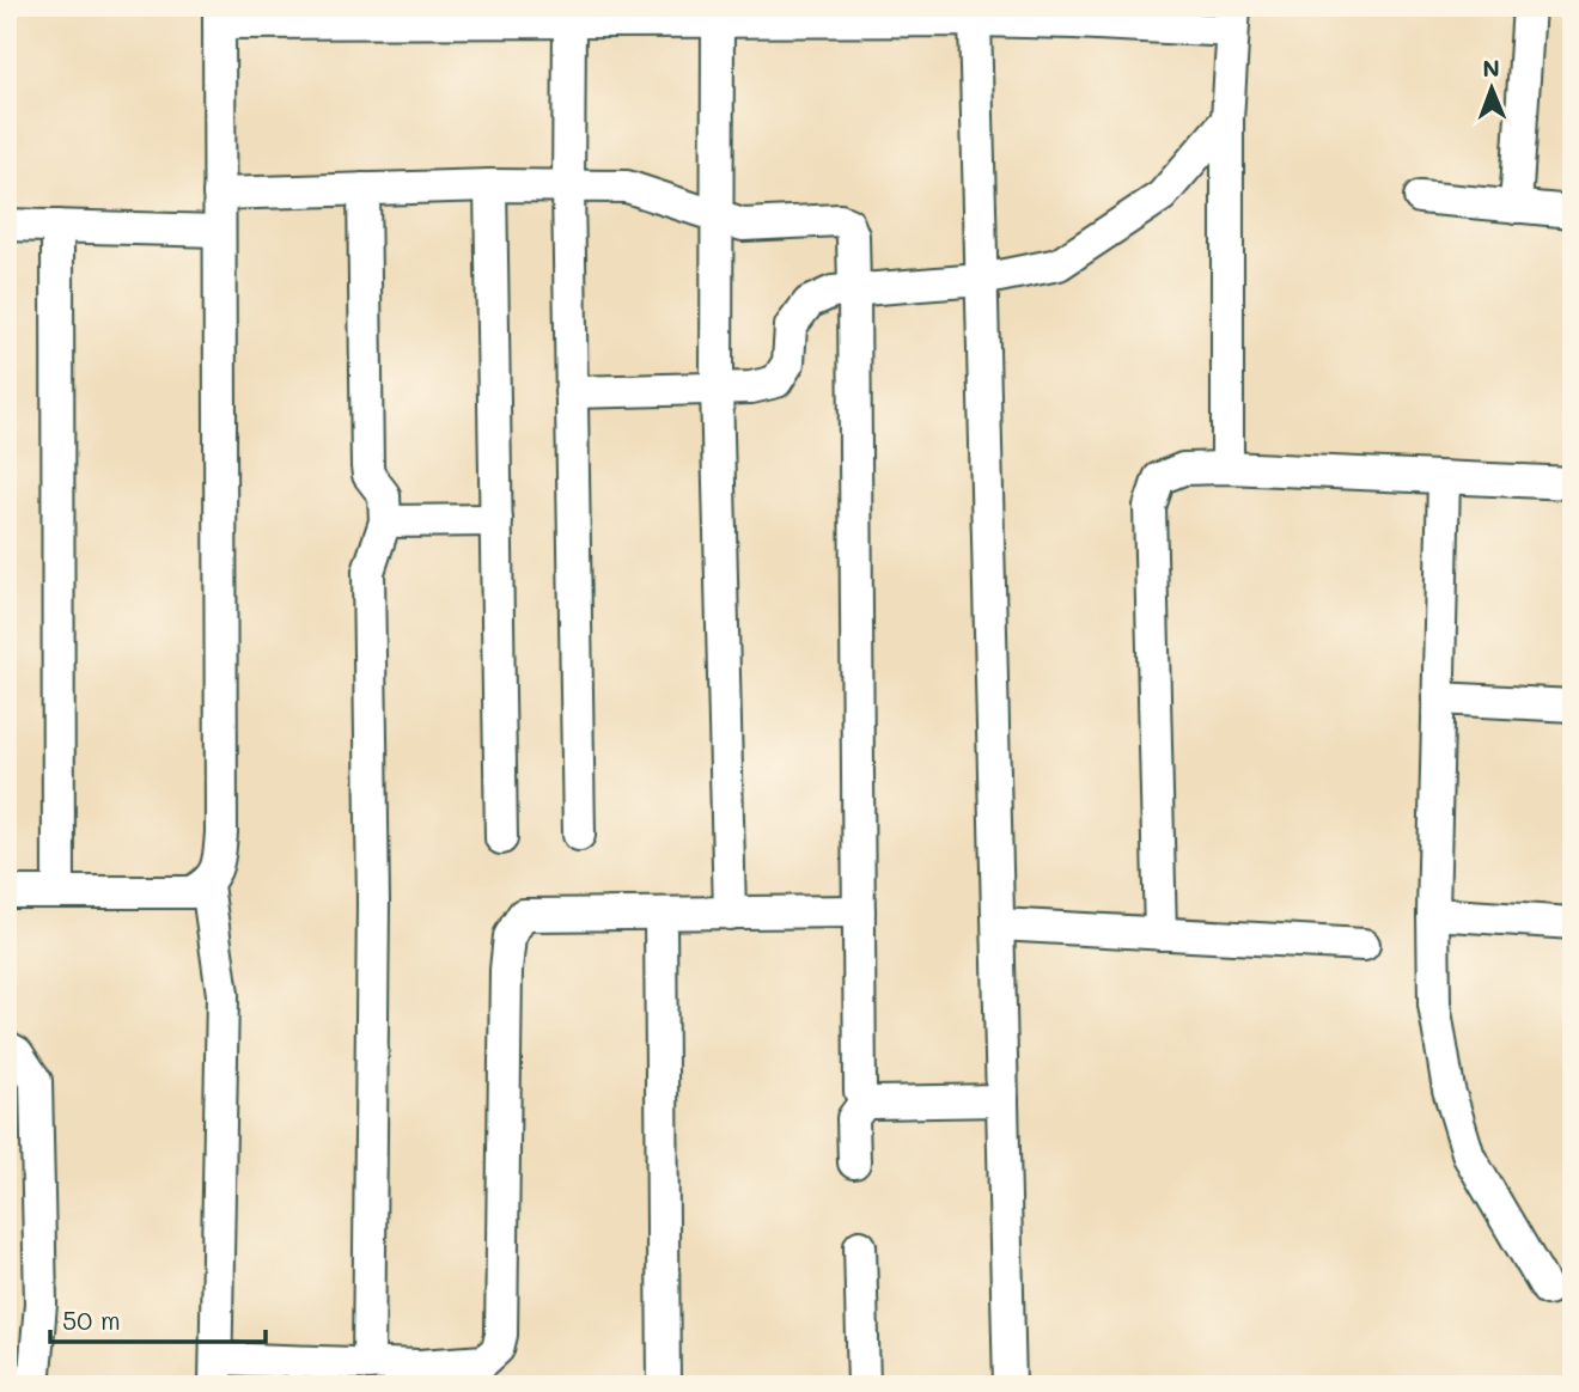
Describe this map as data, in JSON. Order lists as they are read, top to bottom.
{
  "scale_bar": "50 m",
  "north": "top"
}
